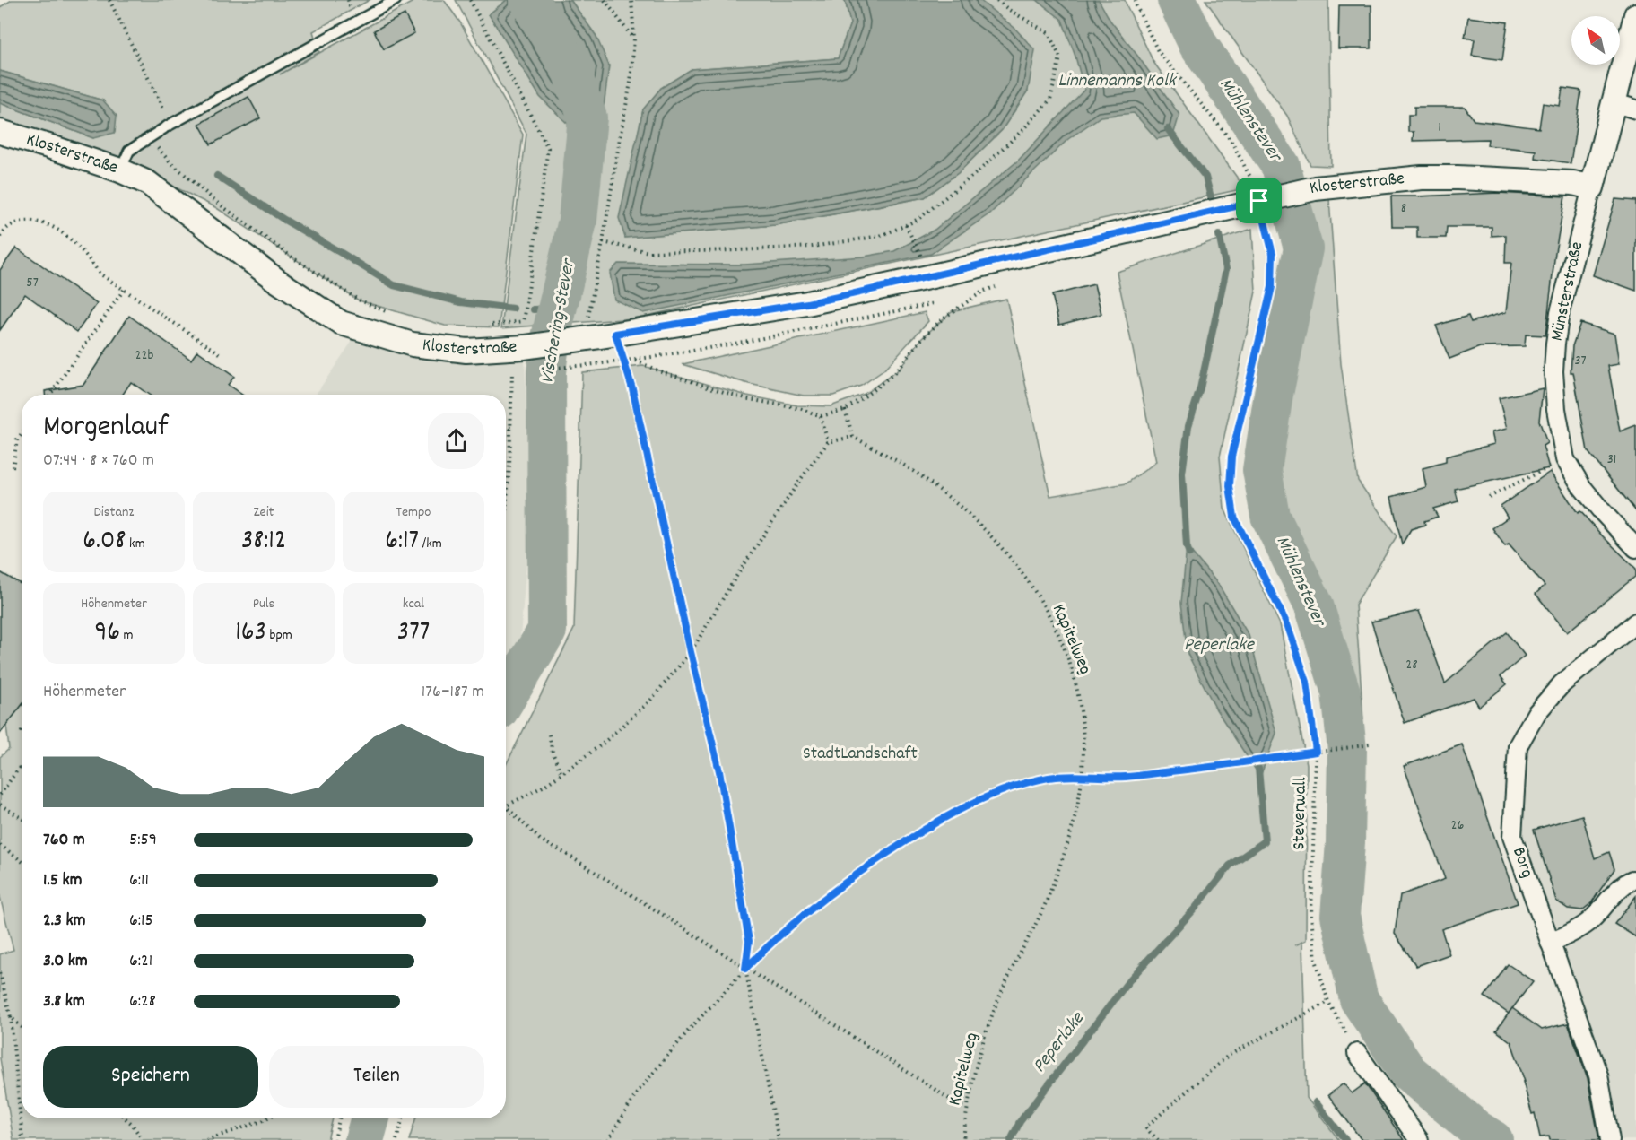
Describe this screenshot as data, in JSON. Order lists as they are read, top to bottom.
{
  "streets": {
    "street": ["Klosterstraße", "Münsterstraße", "Borg"],
    "path": ["Kapitelweg", "Steverwall"]
  },
  "crossings": [
    ["Klosterstraße", "Münsterstraße"],
    ["Klosterstraße", "Steverwall"]
  ],
  "water": [
    "Linnemanns Kolk",
    "Mühlenstever",
    "Vischering-Stever",
    "Peperlake"
  ],
  "parks": ["StadtLandschaft"],
  "house_numbers": [
    "1",
    "8",
    "57",
    "22b",
    "37",
    "31",
    "28",
    "26"
  ],
  "north": "top left",
  "page": {
    "heading": ["Morgenlauf", "07:44 · 8 × 760 m"],
    "stats": [
      ["Distanz", "6.08 km"],
      ["Zeit", "38:12"],
      ["Tempo", "6:17 /km"],
      ["Höhenmeter", "96 m"],
      ["Puls", "163 bpm"],
      ["kcal", "377"]
    ],
    "chart": ["Höhenmeter", "176–187 m"],
    "list": [
      {
        "name": "760 m",
        "note": "5:59"
      },
      {
        "name": "1.5 km",
        "note": "6:11"
      },
      {
        "name": "2.3 km",
        "note": "6:15"
      },
      {
        "name": "3.0 km",
        "note": "6:21"
      },
      {
        "name": "3.8 km",
        "note": "6:28"
      }
    ],
    "buttons": ["Speichern", "Teilen"]
  }
}
